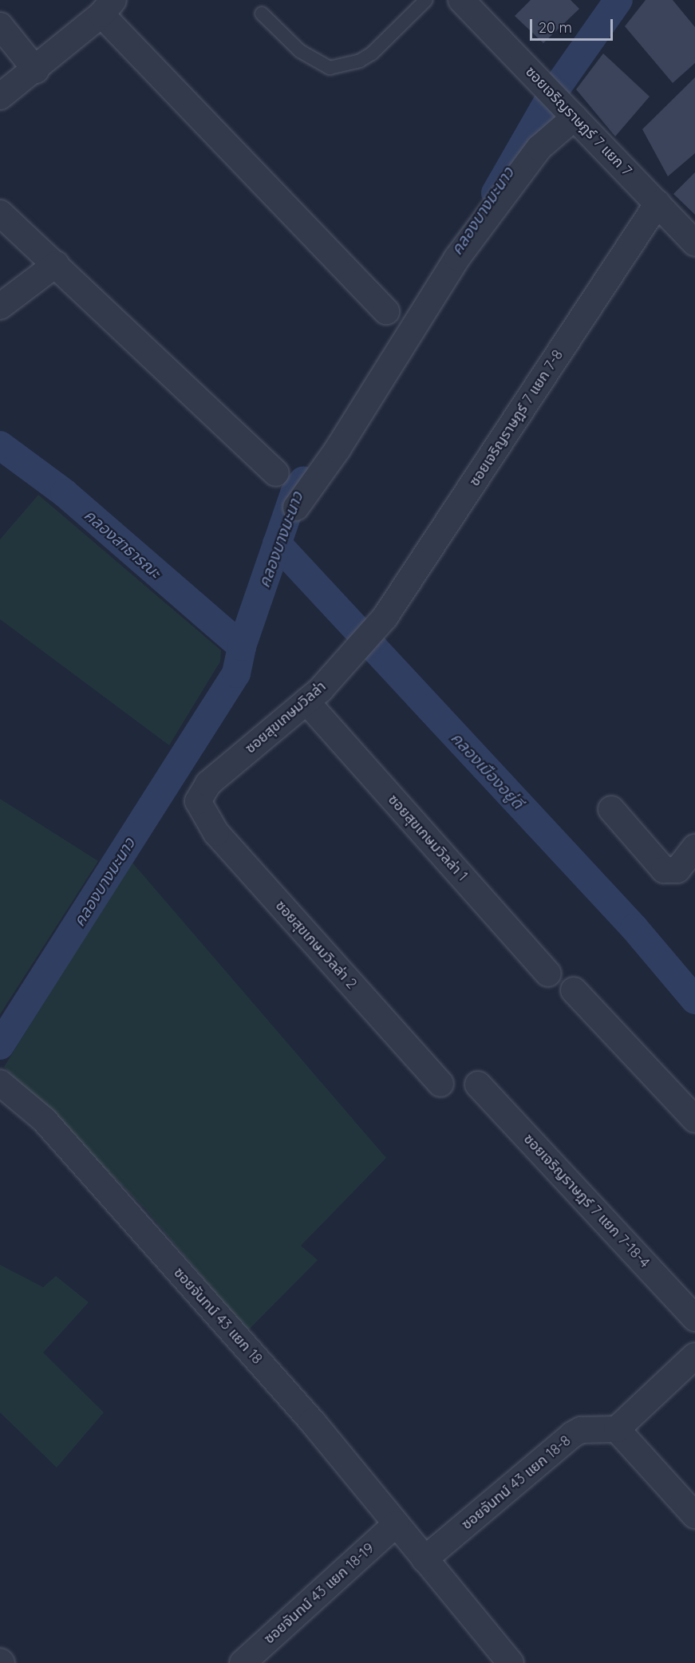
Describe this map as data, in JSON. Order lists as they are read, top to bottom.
{
  "streets": {
    "street": [
      "ซอยเจริญราษฎร์ 7 แยก 7",
      "ซอยเจริญราษฎร์ 7 แยก 7-8",
      "ซอยสุขเกษมวิลล่า",
      "ซอยสุขเกษมวิลล่า 1",
      "ซอยสุขเกษมวิลล่า 2",
      "ซอยเจริญราษฎร์ 7 แยก 7-18-4",
      "ซอยจันทน์ 43 แยก 18",
      "ซอยจันทน์ 43 แยก 18-8",
      "ซอยจันทน์ 43 แยก 18-19"
    ]
  },
  "crossings": [
    ["ซอยเจริญราษฎร์ 7 แยก 7", "ซอยเจริญราษฎร์ 7 แยก 7-8"],
    ["ซอยเจริญราษฎร์ 7 แยก 7-8", "ซอยสุขเกษมวิลล่า"],
    ["ซอยสุขเกษมวิลล่า", "ซอยสุขเกษมวิลล่า 1"],
    ["ซอยสุขเกษมวิลล่า", "ซอยสุขเกษมวิลล่า 2"],
    ["ซอยจันทน์ 43 แยก 18", "ซอยจันทน์ 43 แยก 18-8"],
    ["ซอยจันทน์ 43 แยก 18", "ซอยจันทน์ 43 แยก 18-19"]
  ],
  "water": ["คลองบางมะนาว", "คลองสาธารณะ", "คลองเมืองอยู่ดี"],
  "scale_bar": "20 m"
}
